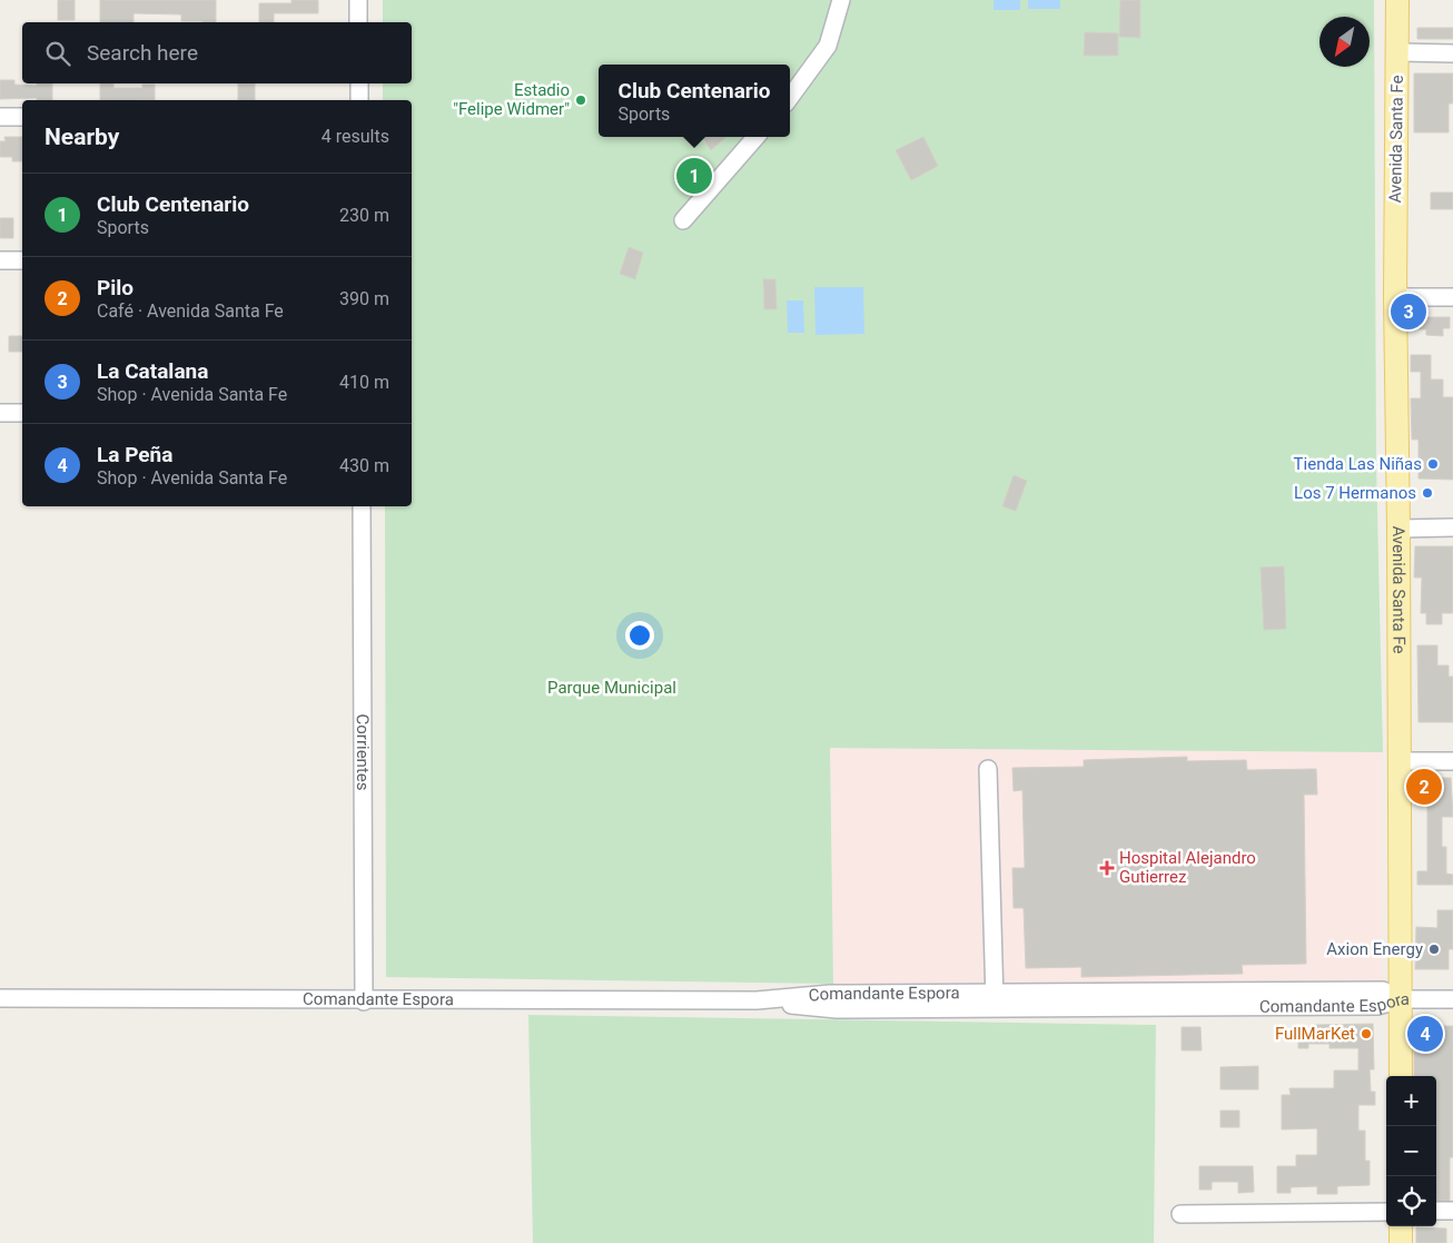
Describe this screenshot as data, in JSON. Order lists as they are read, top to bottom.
{
  "streets": {
    "main road": ["Avenida Santa Fe"],
    "street": ["Corrientes", "Comandante Espora"]
  },
  "crossings": [
    ["Avenida Santa Fe", "Comandante Espora"],
    ["Corrientes", "Comandante Espora"]
  ],
  "parks": ["Parque Municipal"],
  "places": {
    "other": [
      "Estadio \"Felipe Widmer\"",
      "Tienda Las Niñas",
      "Los 7 Hermanos",
      "Axion Energy",
      "FullMarKet"
    ],
    "health": ["Hospital Alejandro Gutierrez"]
  },
  "north": "bottom left",
  "page": {
    "search": "Search here",
    "popup": ["Club Centenario", "Sports"],
    "heading": ["Nearby", "4 results"],
    "pins": [
      "1",
      "3",
      "2",
      "4"
    ],
    "list": [
      {
        "mark": "1",
        "name": "Club Centenario",
        "note": "Sports",
        "value": "230 m"
      },
      {
        "mark": "2",
        "name": "Pilo",
        "note": "Café · Avenida Santa Fe",
        "value": "390 m"
      },
      {
        "mark": "3",
        "name": "La Catalana",
        "note": "Shop · Avenida Santa Fe",
        "value": "410 m"
      },
      {
        "mark": "4",
        "name": "La Peña",
        "note": "Shop · Avenida Santa Fe",
        "value": "430 m"
      }
    ],
    "map_buttons": ["+", "−"]
  }
}
